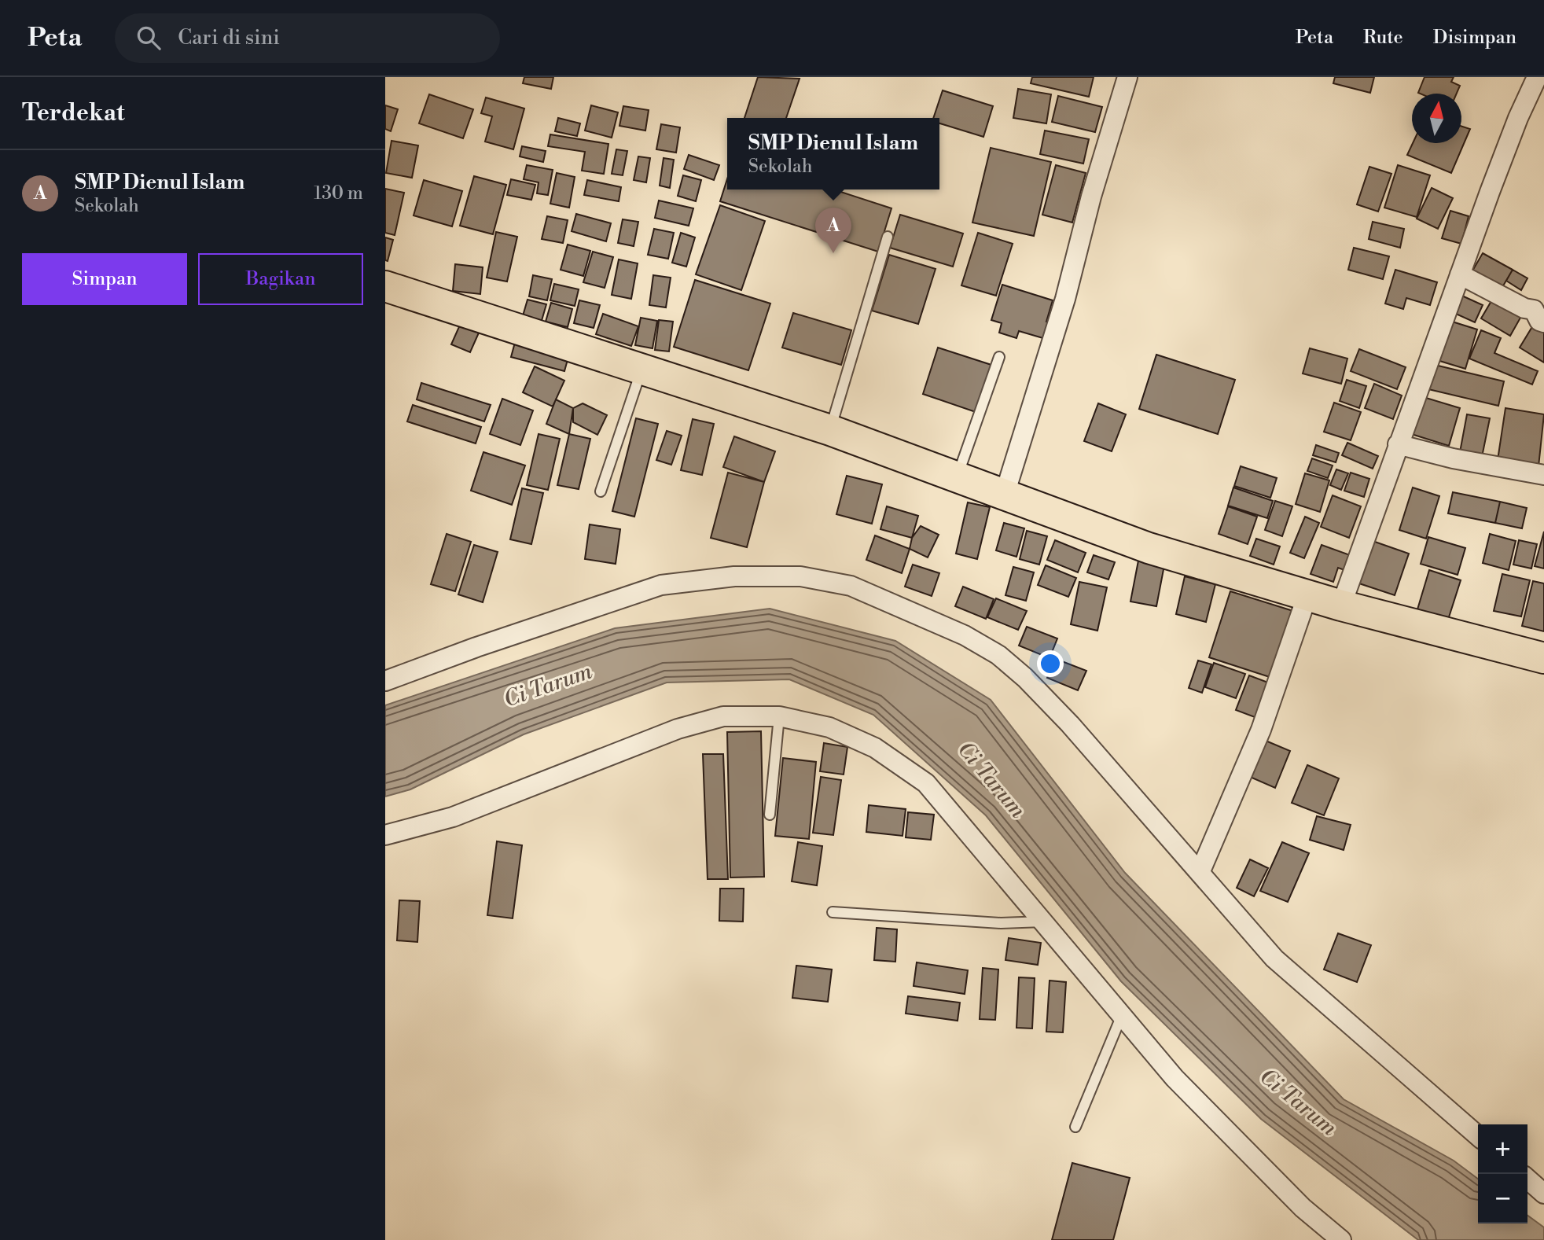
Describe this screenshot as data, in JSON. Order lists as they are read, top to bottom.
{
  "water": ["Ci Tarum"],
  "north": "top",
  "page": {
    "header": "Peta",
    "search": "Cari di sini",
    "nav": ["Peta", "Rute", "Disimpan"],
    "heading": "Terdekat",
    "popup": ["SMP Dienul Islam", "Sekolah"],
    "list": [
      {
        "mark": "A",
        "name": "SMP Dienul Islam",
        "note": "Sekolah",
        "value": "130 m"
      }
    ],
    "pins": "A",
    "buttons": ["Simpan", "Bagikan"],
    "map_buttons": ["+", "−"]
  }
}
